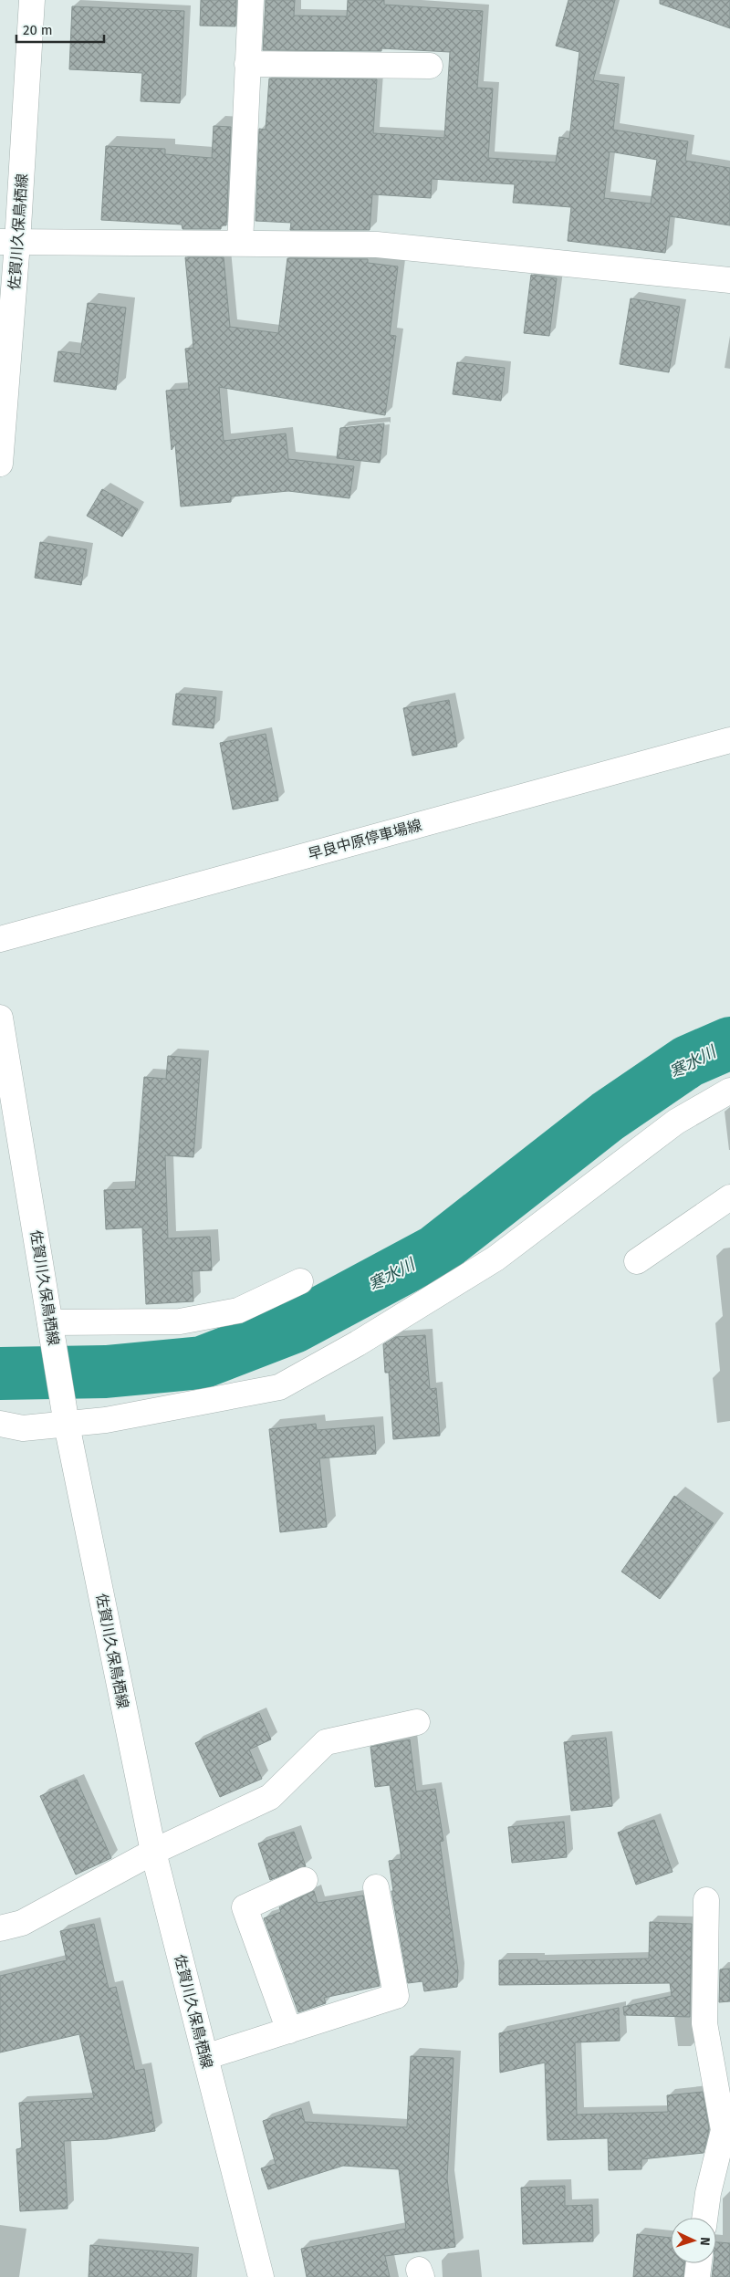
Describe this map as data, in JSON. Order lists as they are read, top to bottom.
{
  "streets": {
    "street": ["佐賀川久保鳥栖線", "早良中原停車場線"]
  },
  "water": ["寒水川"],
  "scale_bar": "20 m",
  "north": "right"
}
